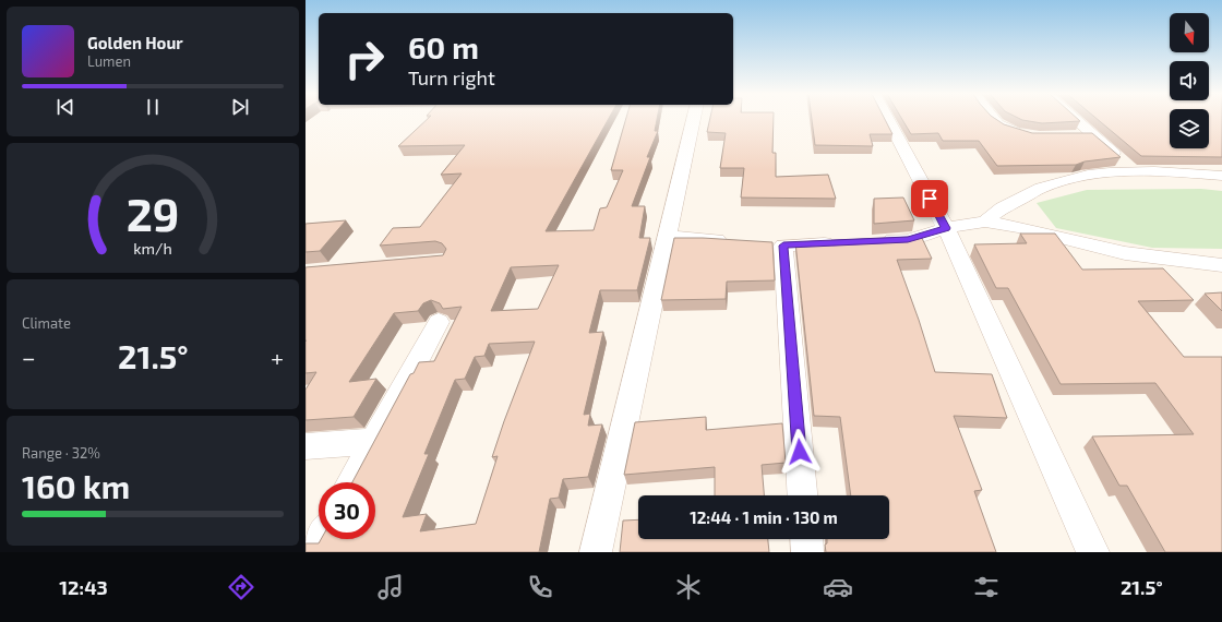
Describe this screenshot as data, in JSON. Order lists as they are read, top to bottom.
{
  "north": "bottom",
  "page": {
    "turn": ["60 m", "Turn right"],
    "song": ["Golden Hour", "Lumen"],
    "tile": [
      "Climate",
      ["Range · 32%", "160 km"]
    ],
    "heat": ["−", "21.5°", "+"],
    "limit": "30",
    "trip": "12:44 · 1 min · 130 m",
    "tabs": ["12:43", "21.5°"],
    "gauge": ["29", "km/h"]
  }
}
